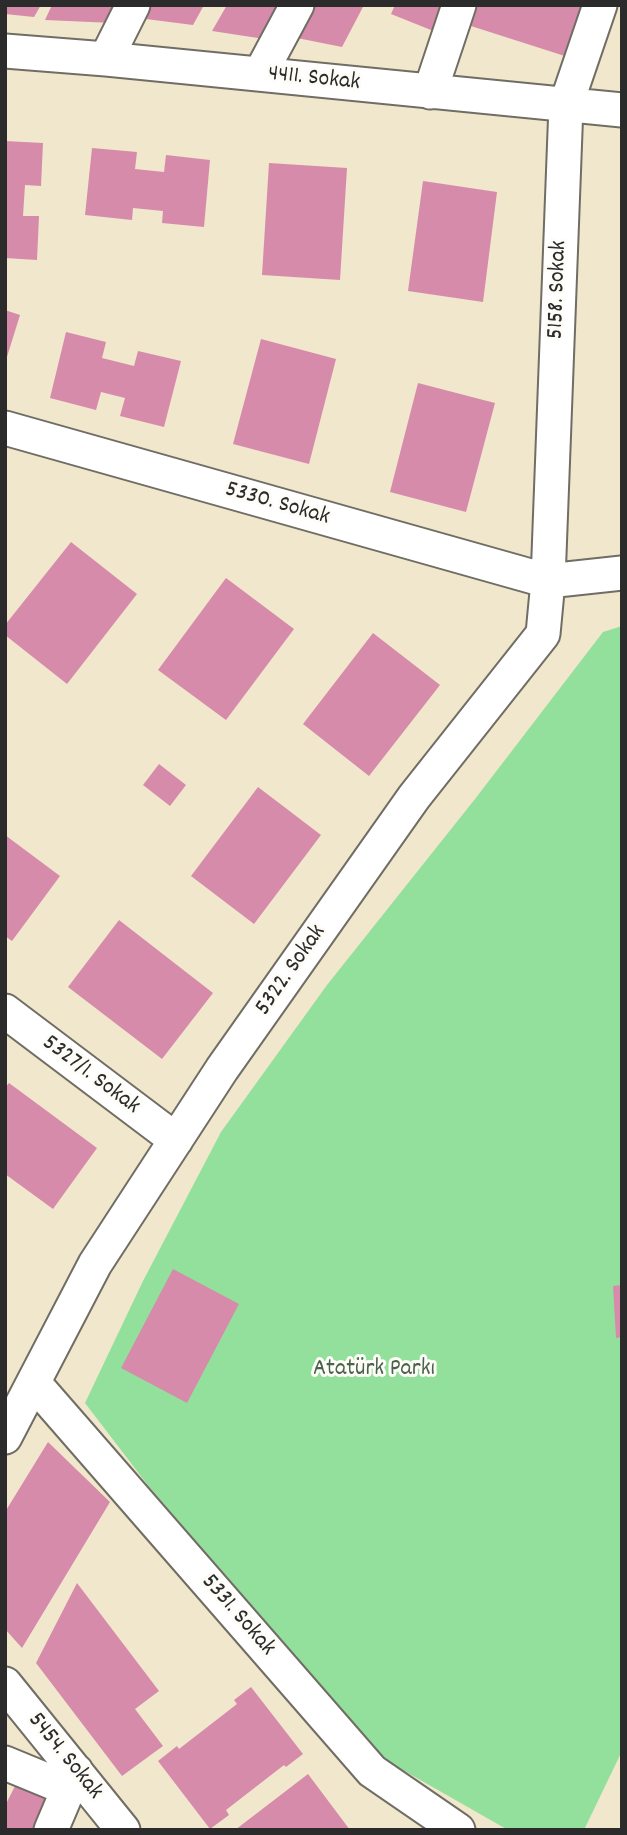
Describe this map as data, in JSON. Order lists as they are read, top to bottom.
{
  "streets": {
    "street": [
      "4411. Sokak",
      "5158. Sokak",
      "5330. Sokak",
      "5322. Sokak",
      "5327/1. Sokak",
      "5331. Sokak",
      "5454. Sokak"
    ]
  },
  "crossings": [
    ["4411. Sokak", "5158. Sokak"],
    ["5158. Sokak", "5330. Sokak"],
    ["5158. Sokak", "5322. Sokak"],
    ["5330. Sokak", "5322. Sokak"],
    ["5322. Sokak", "5327/1. Sokak"],
    ["5322. Sokak", "5331. Sokak"]
  ],
  "parks": ["Atatürk Parkı"]
}
